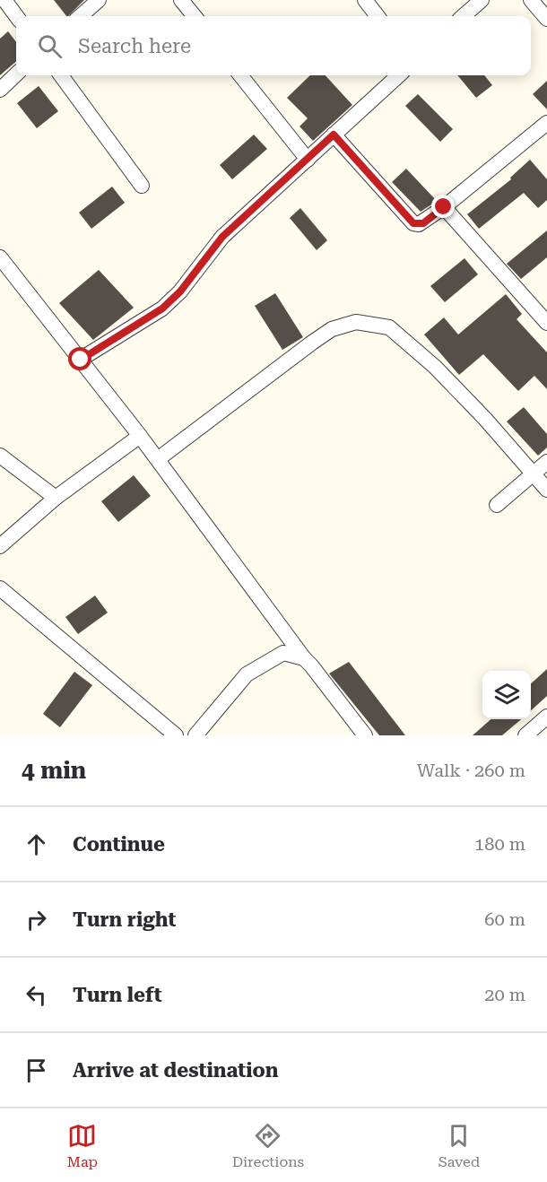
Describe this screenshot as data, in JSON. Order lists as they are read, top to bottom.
{
  "page": {
    "search": "Search here",
    "heading": ["4 min", "Walk · 260 m"],
    "list": [
      ["Continue", "180 m"],
      ["Turn right", "60 m"],
      ["Turn left", "20 m"],
      "Arrive at destination"
    ],
    "nav": ["Map", "Directions", "Saved"]
  }
}
